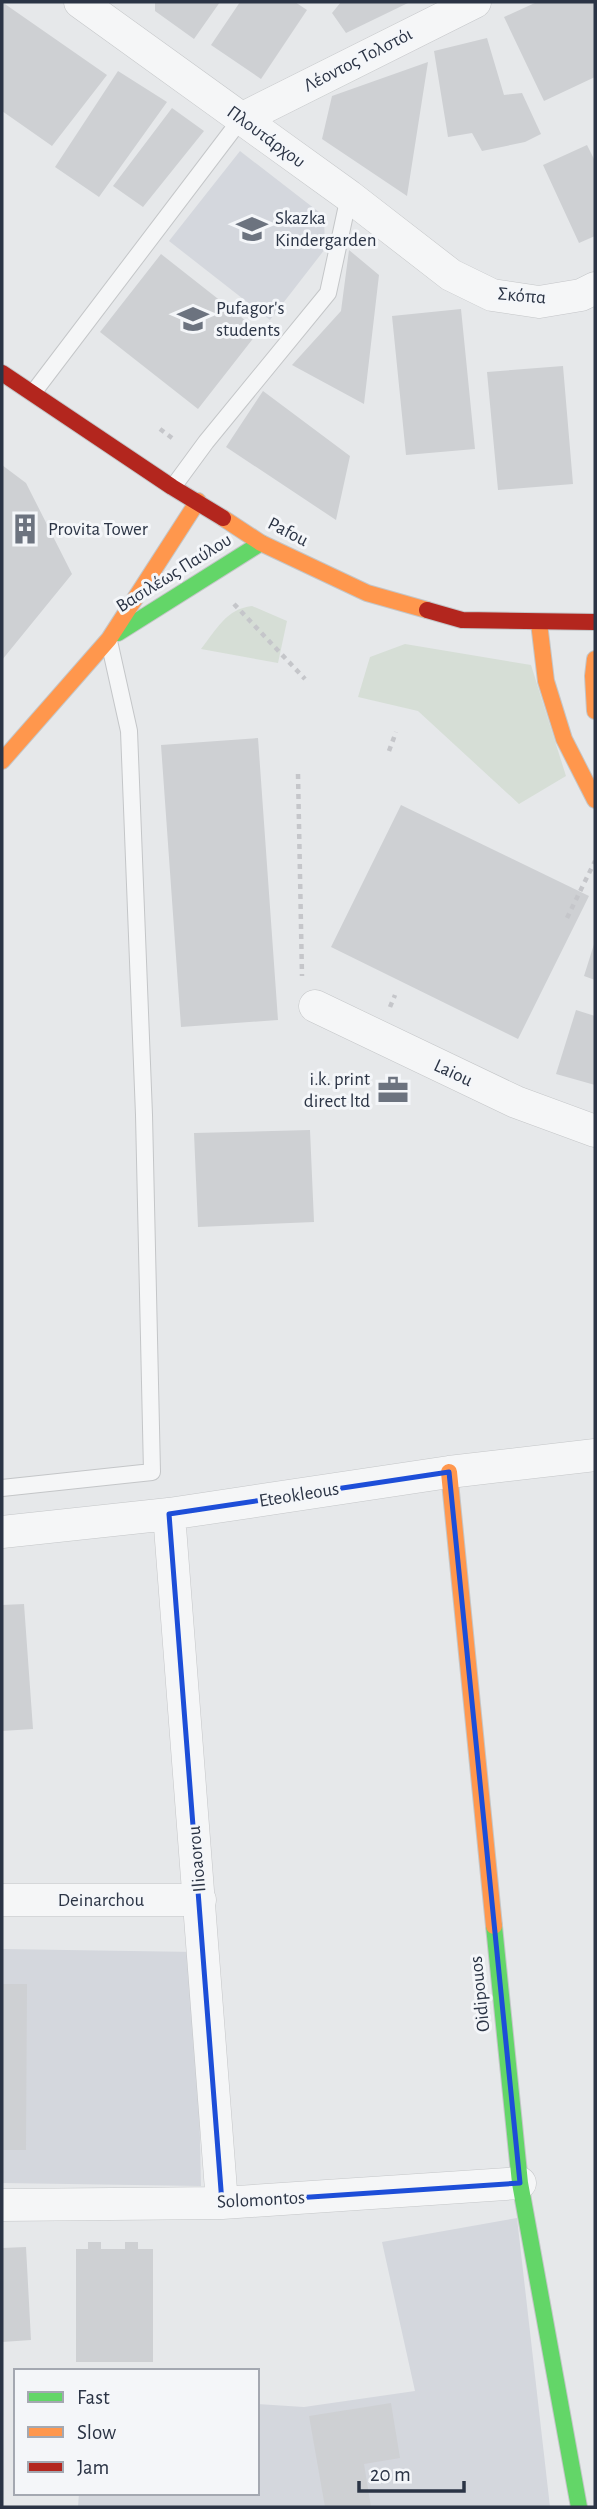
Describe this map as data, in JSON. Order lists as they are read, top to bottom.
{
  "streets": {
    "street": [
      "Λέοντος Τολστόι",
      "Πλουτάρχου",
      "Σκόπα",
      "Pafou",
      "Βασιλέως Παύλου",
      "Laiou",
      "Eteokleous",
      "Ilioaorou",
      "Deinarchou",
      "Oidipouos",
      "Solomontos"
    ]
  },
  "crossings": [
    ["Λέοντος Τολστόι", "Πλουτάρχου"],
    ["Πλουτάρχου", "Σκόπα"],
    ["Pafou", "Βασιλέως Παύλου"],
    ["Eteokleous", "Ilioaorou"],
    ["Eteokleous", "Oidipouos"],
    ["Ilioaorou", "Deinarchou"],
    ["Ilioaorou", "Solomontos"],
    ["Oidipouos", "Solomontos"]
  ],
  "places": {
    "school or university": ["Skazka Kindergarden", "Pufagor's students"],
    "building": ["Provita Tower"],
    "office": ["i.k. print direct ltd"]
  },
  "legend": ["Fast", "Slow", "Jam"],
  "scale_bar": "20 m"
}
